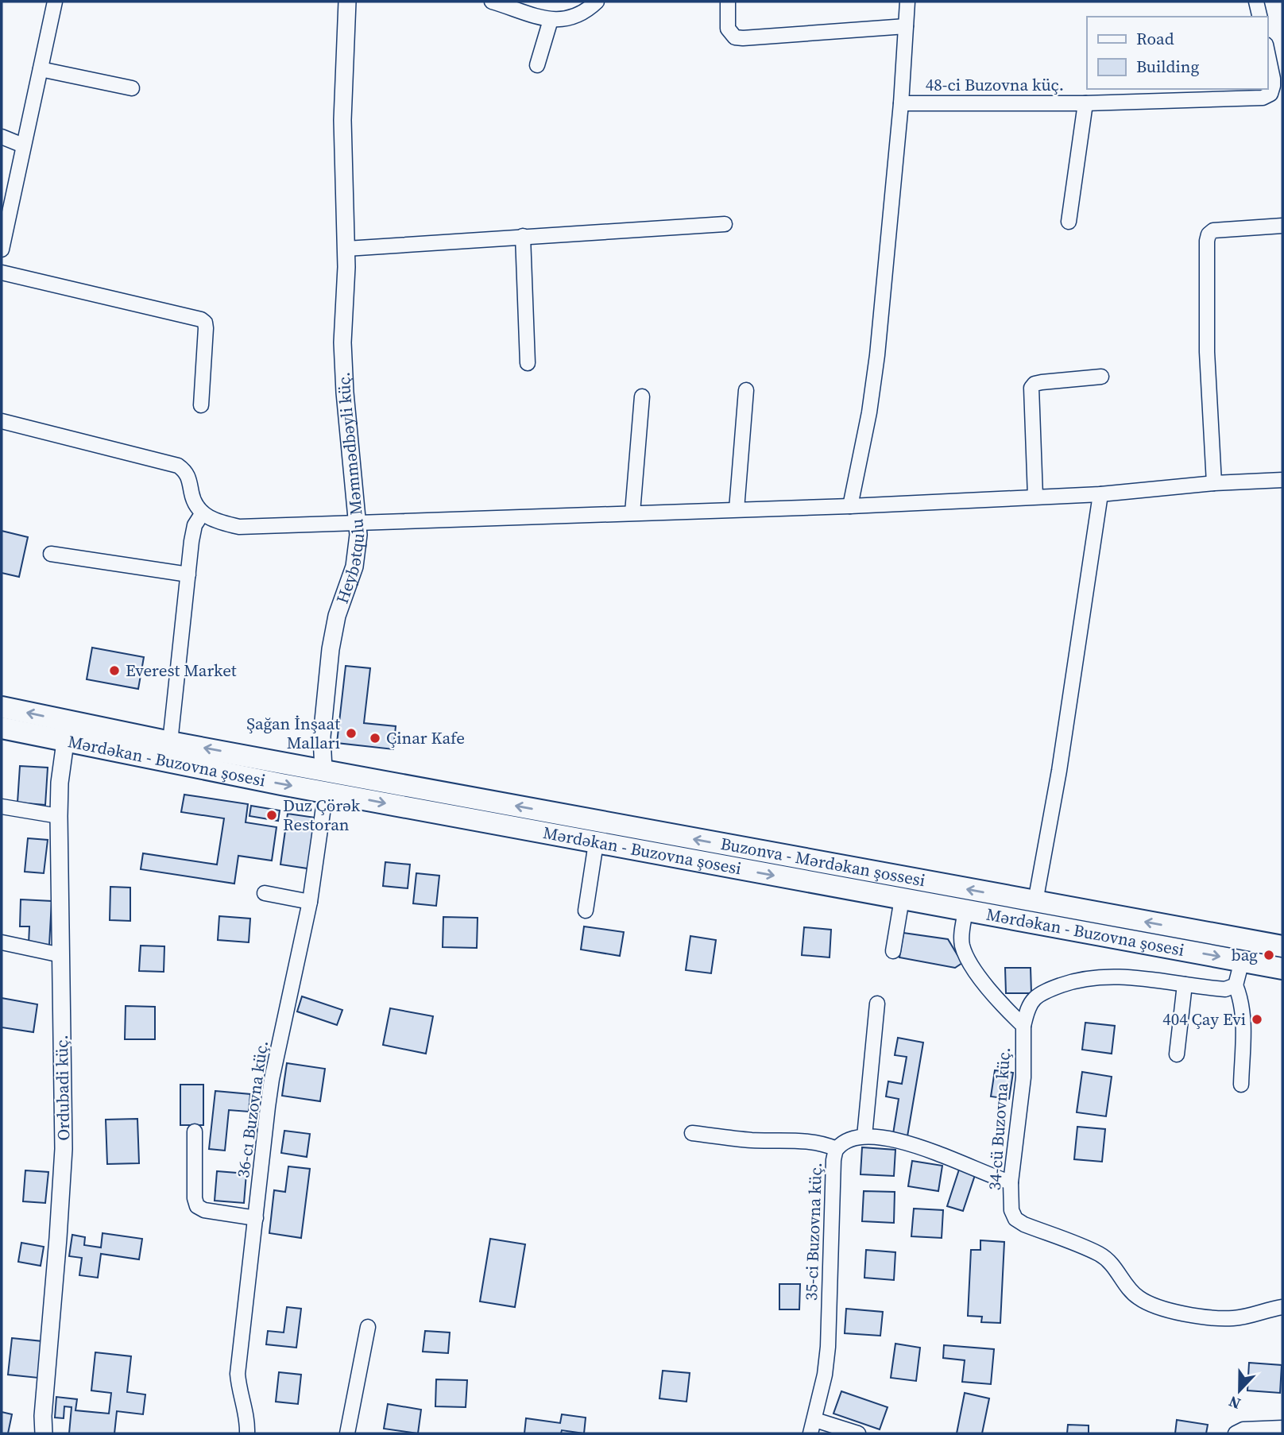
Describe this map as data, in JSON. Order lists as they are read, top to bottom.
{
  "streets": {
    "main road": ["Mərdəkan - Buzovna şosesi", "Buzonva - Mərdəkan şossesi"],
    "street": [
      "48-ci Buzovna küç.",
      "Heybətqulu Məmmədbəyli küç.",
      "Ordubadi küç.",
      "36-cı Buzovna küç.",
      "34-cü Buzovna küç.",
      "35-ci Buzovna küç."
    ]
  },
  "crossings": [
    ["Heybətqulu Məmmədbəyli küç.", "Mərdəkan - Buzovna şosesi"],
    ["Mərdəkan - Buzovna şosesi", "Buzonva - Mərdəkan şossesi"],
    ["Mərdəkan - Buzovna şosesi", "Ordubadi küç."],
    ["Mərdəkan - Buzovna şosesi", "36-cı Buzovna küç."],
    ["Mərdəkan - Buzovna şosesi", "34-cü Buzovna küç."]
  ],
  "one_way": ["Buzonva - Mərdəkan şossesi"],
  "places": [
    "Everest Market",
    "Şağan İnşaat Malları",
    "Çinar Kafe",
    "Duz Çörək Restoran",
    "bag",
    "404 Çay Evi"
  ],
  "legend": ["Road", "Building"],
  "north": "bottom"
}
